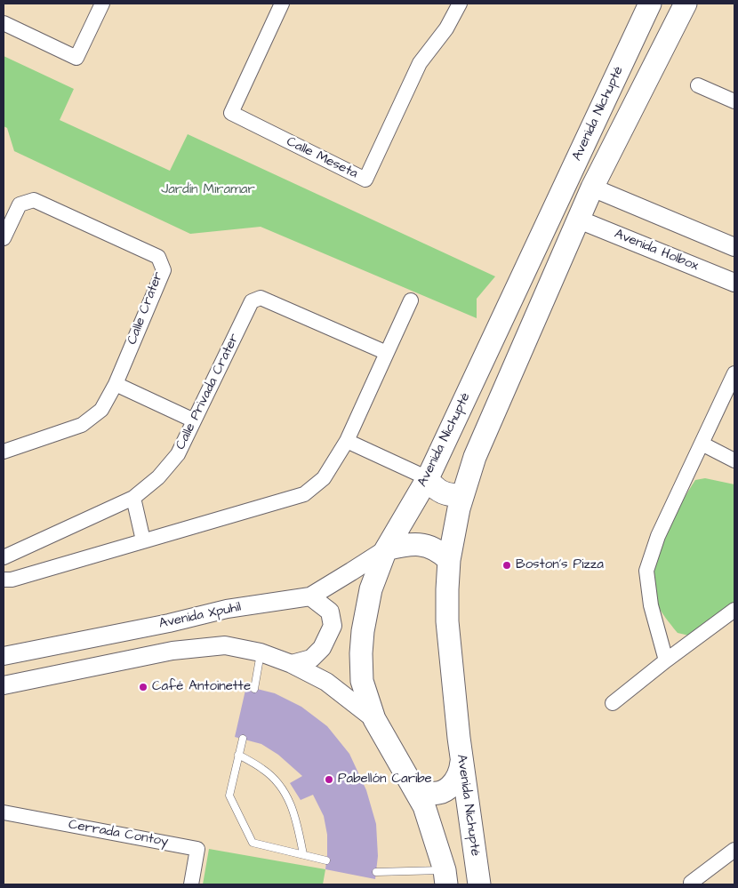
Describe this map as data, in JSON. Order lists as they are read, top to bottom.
{
  "streets": {
    "main road": ["Avenida Nichupté"],
    "street": [
      "Calle Meseta",
      "Avenida Holbox",
      "Calle Crater",
      "Calle Privada Crater",
      "Avenida Xpuhil",
      "Cerrada Contoy"
    ]
  },
  "crossings": [
    ["Avenida Nichupté", "Avenida Holbox"],
    ["Avenida Nichupté", "Avenida Xpuhil"]
  ],
  "parks": ["Jardín Miramar"],
  "places": ["Boston's Pizza", "Café Antoinette", "Pabellón Caribe"]
}
